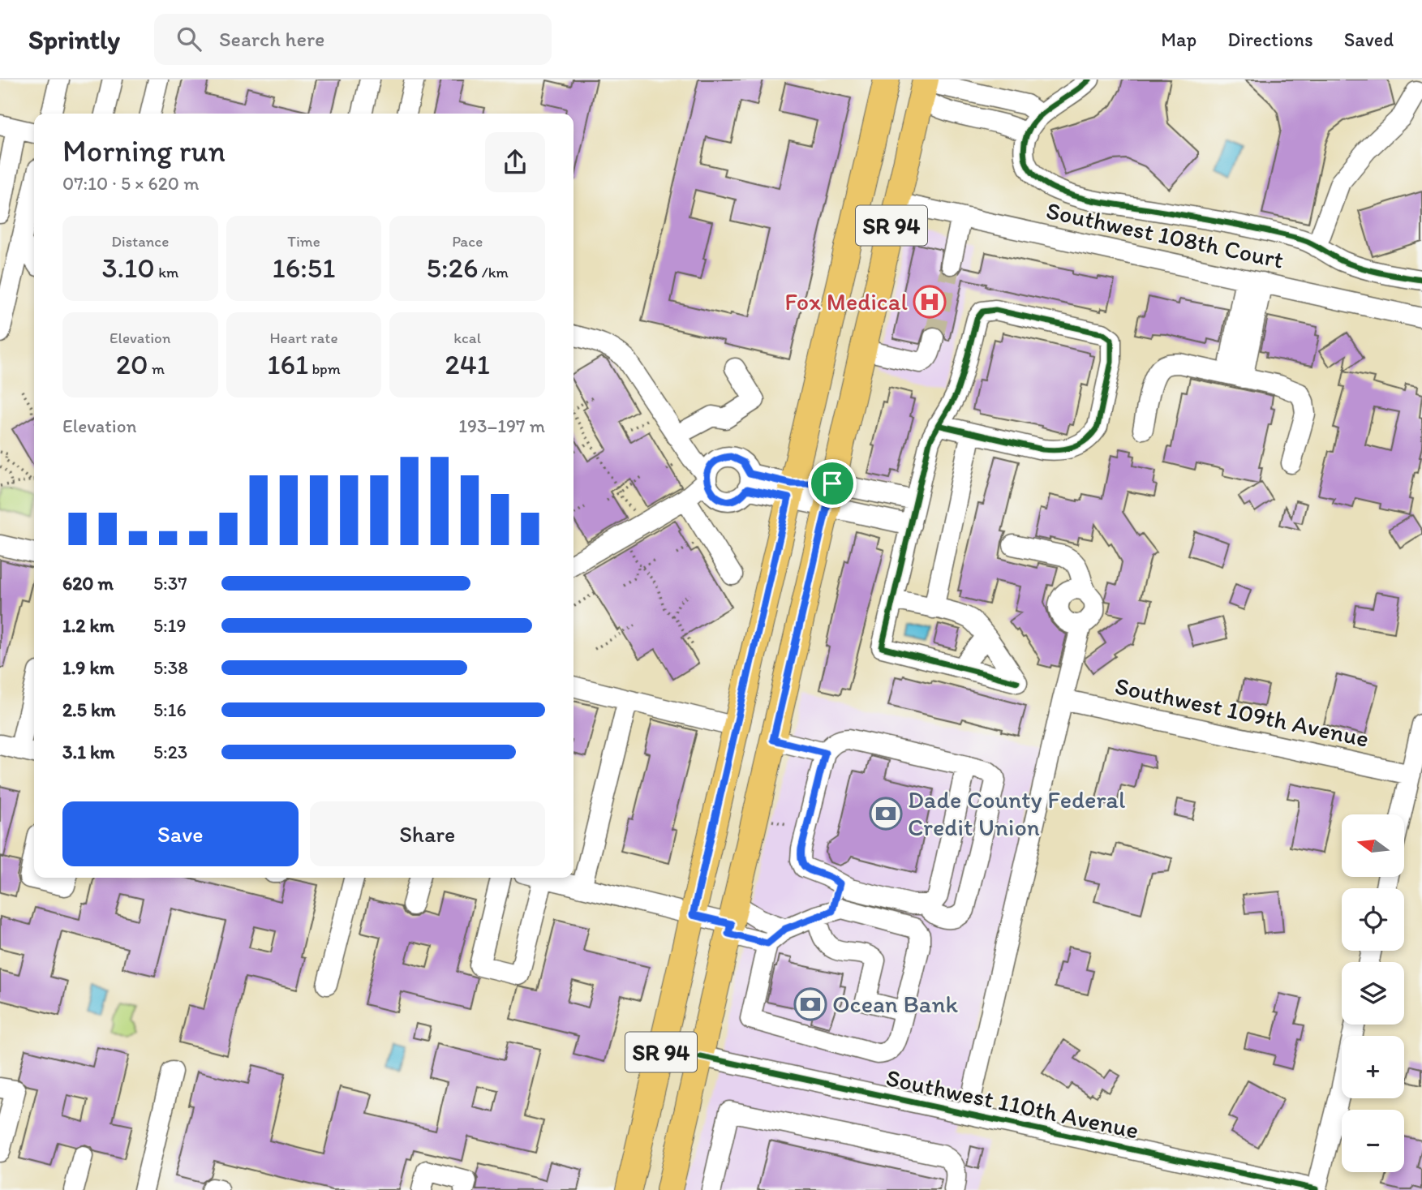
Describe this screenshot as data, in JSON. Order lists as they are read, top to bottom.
{
  "streets": {
    "main road": ["SR 94"],
    "street": ["Southwest 108th Court", "Southwest 109th Avenue", "Southwest 110th Avenue"]
  },
  "crossings": [
    ["SR 94", "Southwest 108th Court"],
    ["SR 94", "Southwest 110th Avenue"]
  ],
  "places": {
    "hospital": ["Fox Medical"],
    "bank": ["Dade County Federal Credit Union", "Ocean Bank"]
  },
  "north": "left",
  "page": {
    "header": "Sprintly",
    "search": "Search here",
    "nav": ["Map", "Directions", "Saved"],
    "heading": ["Morning run", "07:10 · 5 × 620 m"],
    "stats": [
      ["Distance", "3.10 km"],
      ["Time", "16:51"],
      ["Pace", "5:26 /km"],
      ["Elevation", "20 m"],
      ["Heart rate", "161 bpm"],
      ["kcal", "241"]
    ],
    "chart": ["Elevation", "193–197 m"],
    "list": [
      {
        "name": "620 m",
        "note": "5:37"
      },
      {
        "name": "1.2 km",
        "note": "5:19"
      },
      {
        "name": "1.9 km",
        "note": "5:38"
      },
      {
        "name": "2.5 km",
        "note": "5:16"
      },
      {
        "name": "3.1 km",
        "note": "5:23"
      }
    ],
    "buttons": ["Save", "Share"],
    "map_buttons": ["+", "−"]
  }
}
